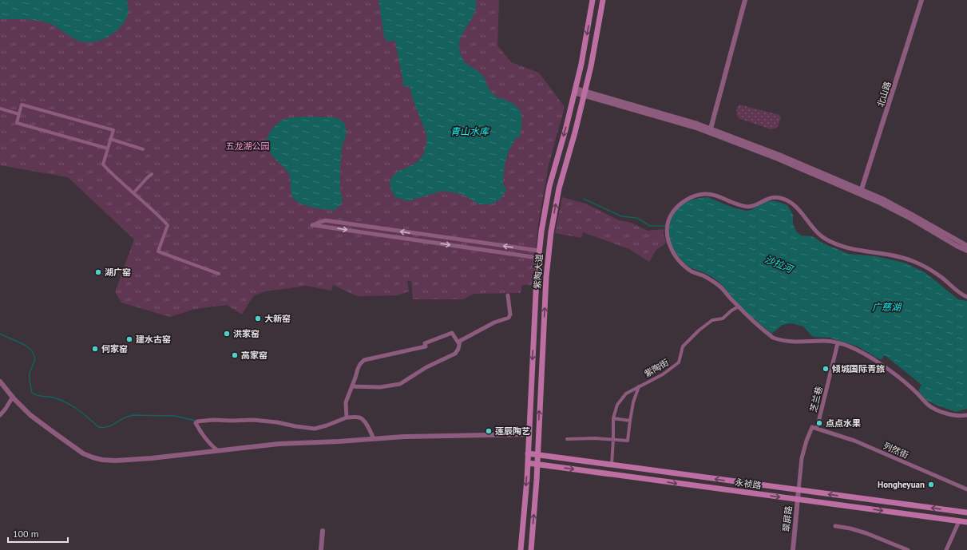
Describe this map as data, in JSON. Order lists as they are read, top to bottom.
{
  "streets": {
    "main road": ["紫陶大道", "永祯路"],
    "street": [
      "北山路",
      "紫陶街",
      "芝兰巷",
      "列然街",
      "翠屏路"
    ]
  },
  "crossings": [
    ["紫陶大道", "永祯路"],
    ["紫陶街", "永祯路"],
    ["芝兰巷", "列然街"],
    ["永祯路", "翠屏路"]
  ],
  "water": ["青山水库", "沙拉河", "广慈湖"],
  "parks": ["五龙湖公园"],
  "places": [
    "湖广窑",
    "大新窑",
    "洪家窑",
    "建水古窑",
    "何家窑",
    "高家窑",
    "倾城国际青旅",
    "点点水果",
    "莲辰陶艺",
    "Hongheyuan"
  ],
  "scale_bar": "100 m"
}
